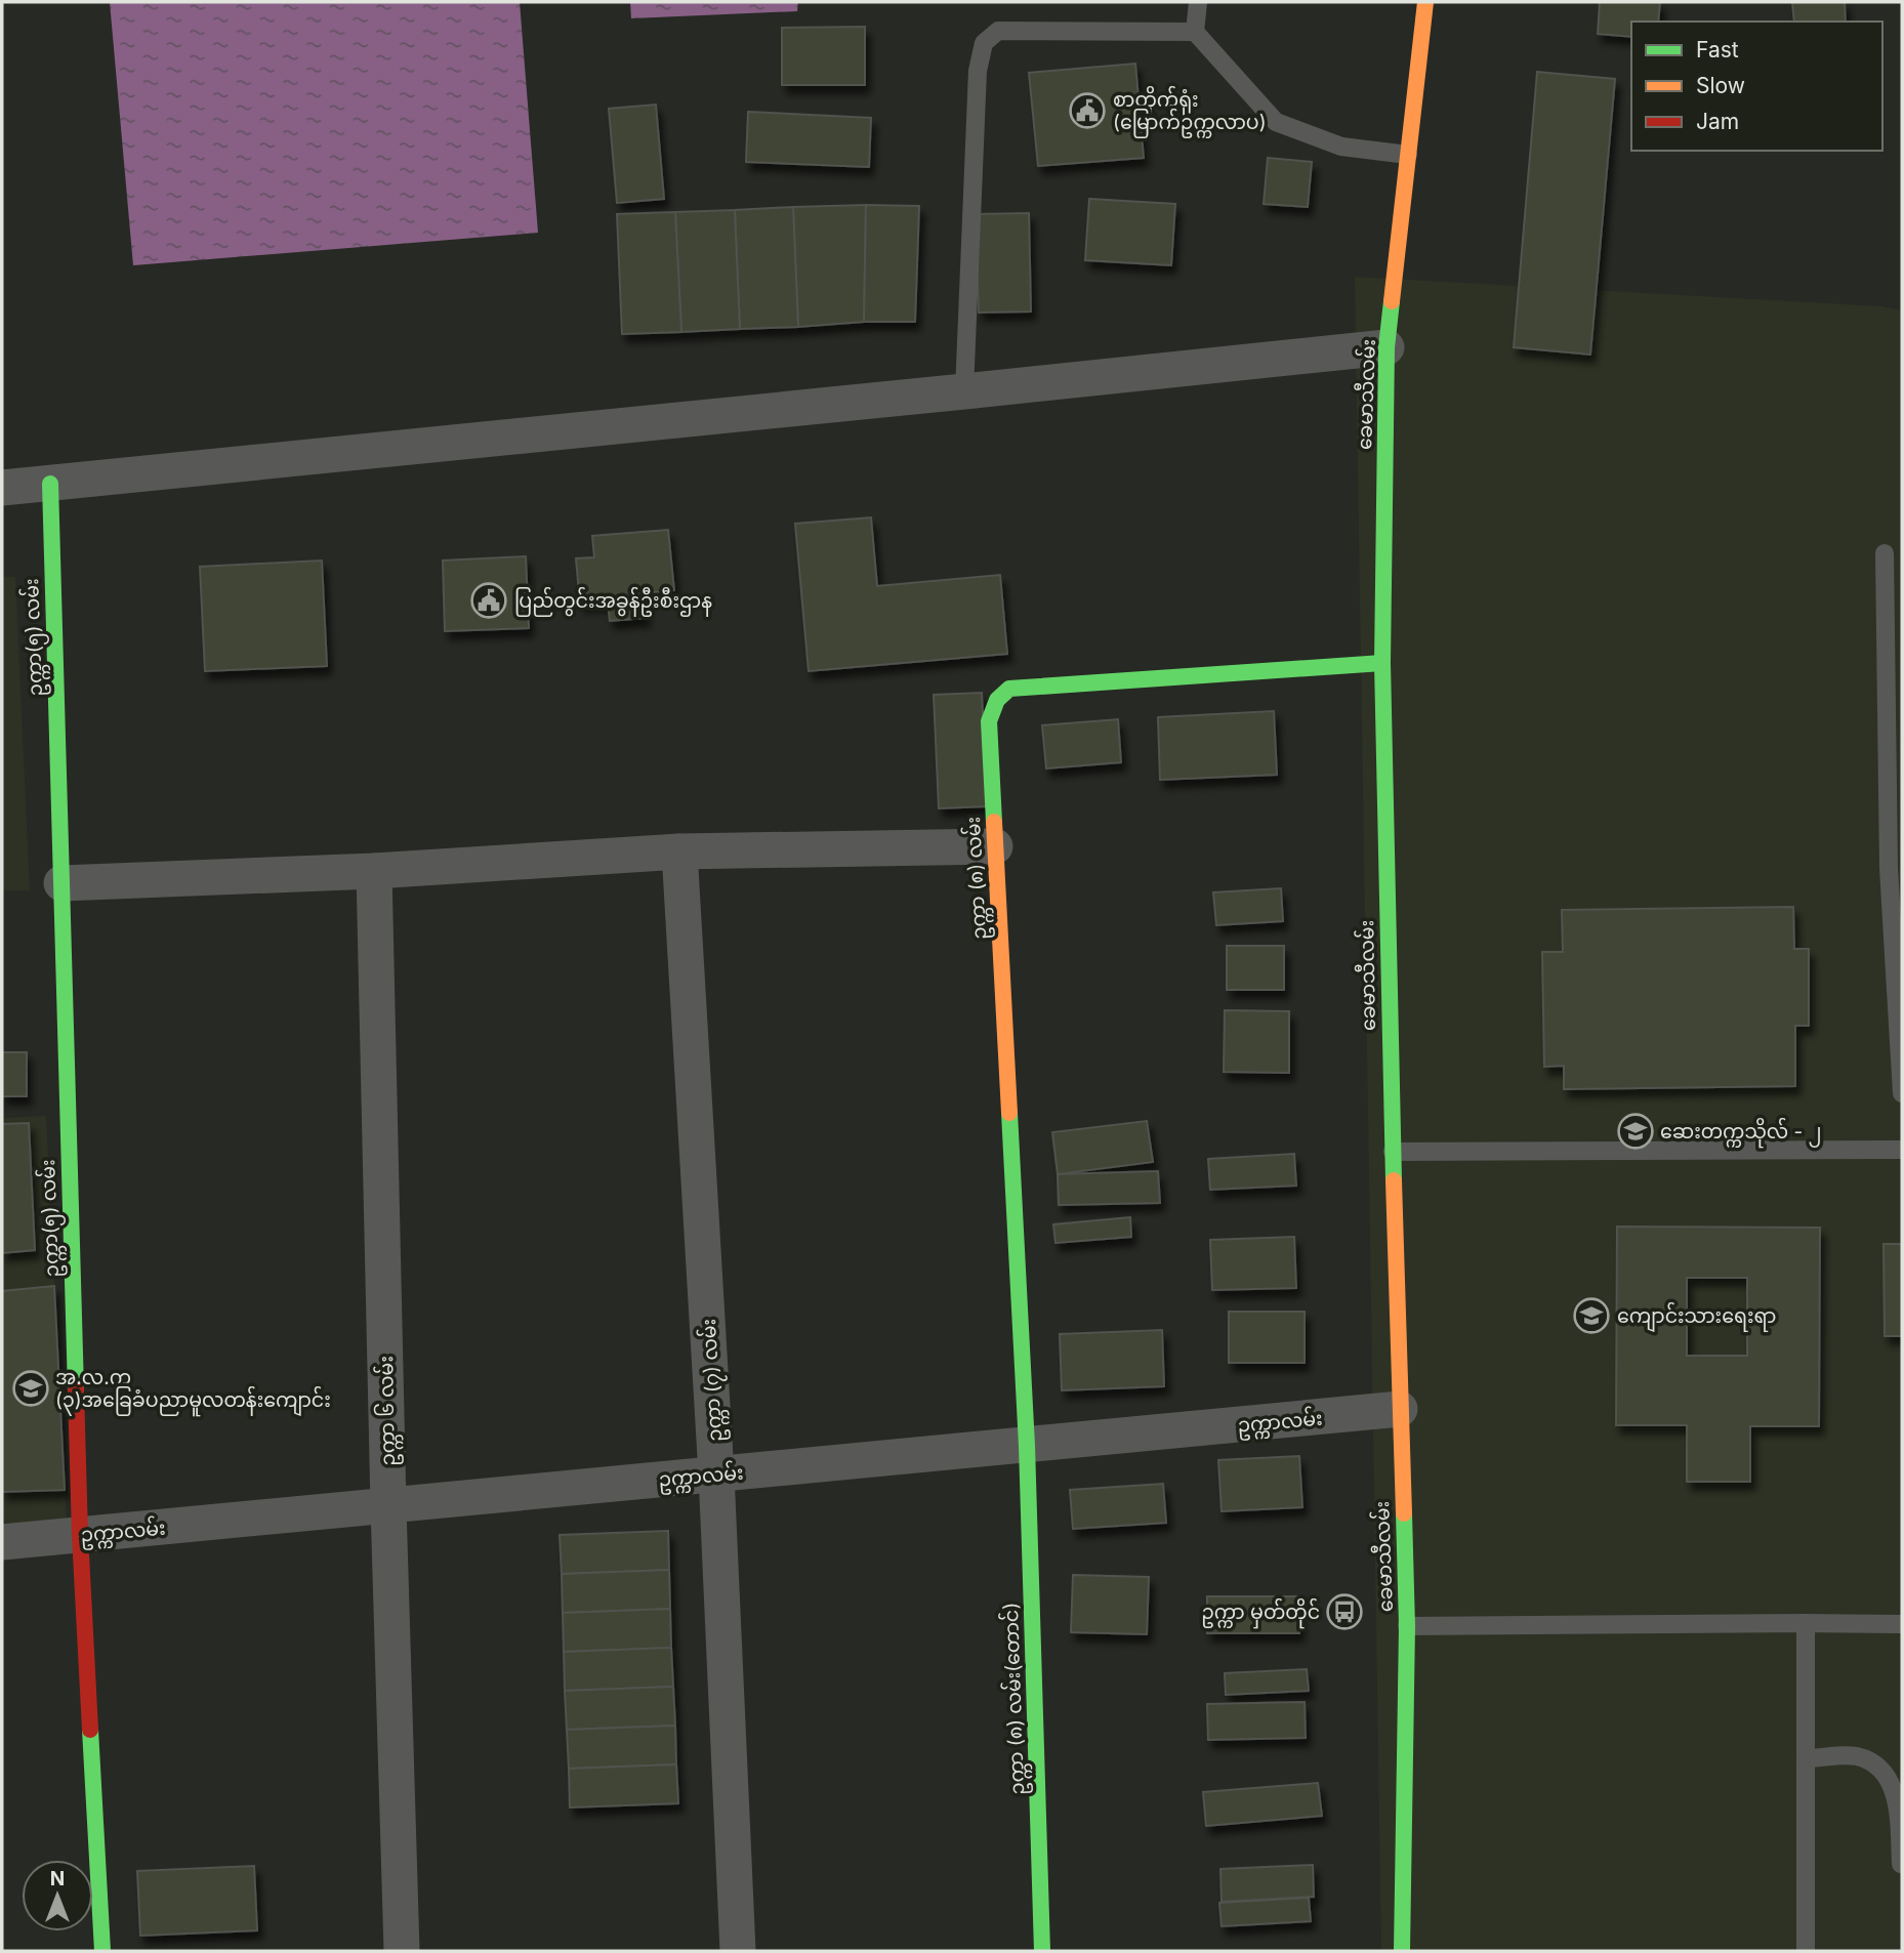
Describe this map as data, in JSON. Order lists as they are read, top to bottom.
{
  "streets": {
    "street": [
      "ခေမာသီလမ်း",
      "ဥက္ကာ(၅) လမ်း",
      "ဥက္ကာ (၈) လမ်း",
      "ဥက္ကာ (၇) လမ်း",
      "ဥက္ကာ ၆ လမ်း",
      "ဥက္ကာလမ်း",
      "ဥက္ကာ (၈) လမ်း(တောင်)"
    ]
  },
  "crossings": [
    ["ခေမာသီလမ်း", "ဥက္ကာ (၈) လမ်း"],
    ["ခေမာသီလမ်း", "ဥက္ကာလမ်း"],
    ["ဥက္ကာ(၅) လမ်း", "ဥက္ကာလမ်း"],
    ["ဥက္ကာ (၈) လမ်း", "ဥက္ကာလမ်း"],
    ["ဥက္ကာ (၈) လမ်း", "ဥက္ကာ (၈) လမ်း(တောင်)"],
    ["ဥက္ကာ (၇) လမ်း", "ဥက္ကာလမ်း"],
    ["ဥက္ကာ ၆ လမ်း", "ဥက္ကာလမ်း"],
    ["ဥက္ကာလမ်း", "ဥက္ကာ (၈) လမ်း(တောင်)"]
  ],
  "places": {
    "public building": ["စာတိုက်ရုံး (မြောက်ဥက္ကလာပ)", "ပြည်တွင်းအခွန်ဦးစီးဌာန"],
    "school or university": ["ဆေးတက္ကသိုလ် - ၂", "ကျောင်းသားရေးရာ", "အ.လ.က (၃)အခြေခံပညာမူလတန်းကျောင်း"],
    "bus stop": ["ဥက္ကာ မှတ်တိုင်"]
  },
  "legend": ["Fast", "Slow", "Jam"],
  "north": "top"
}
